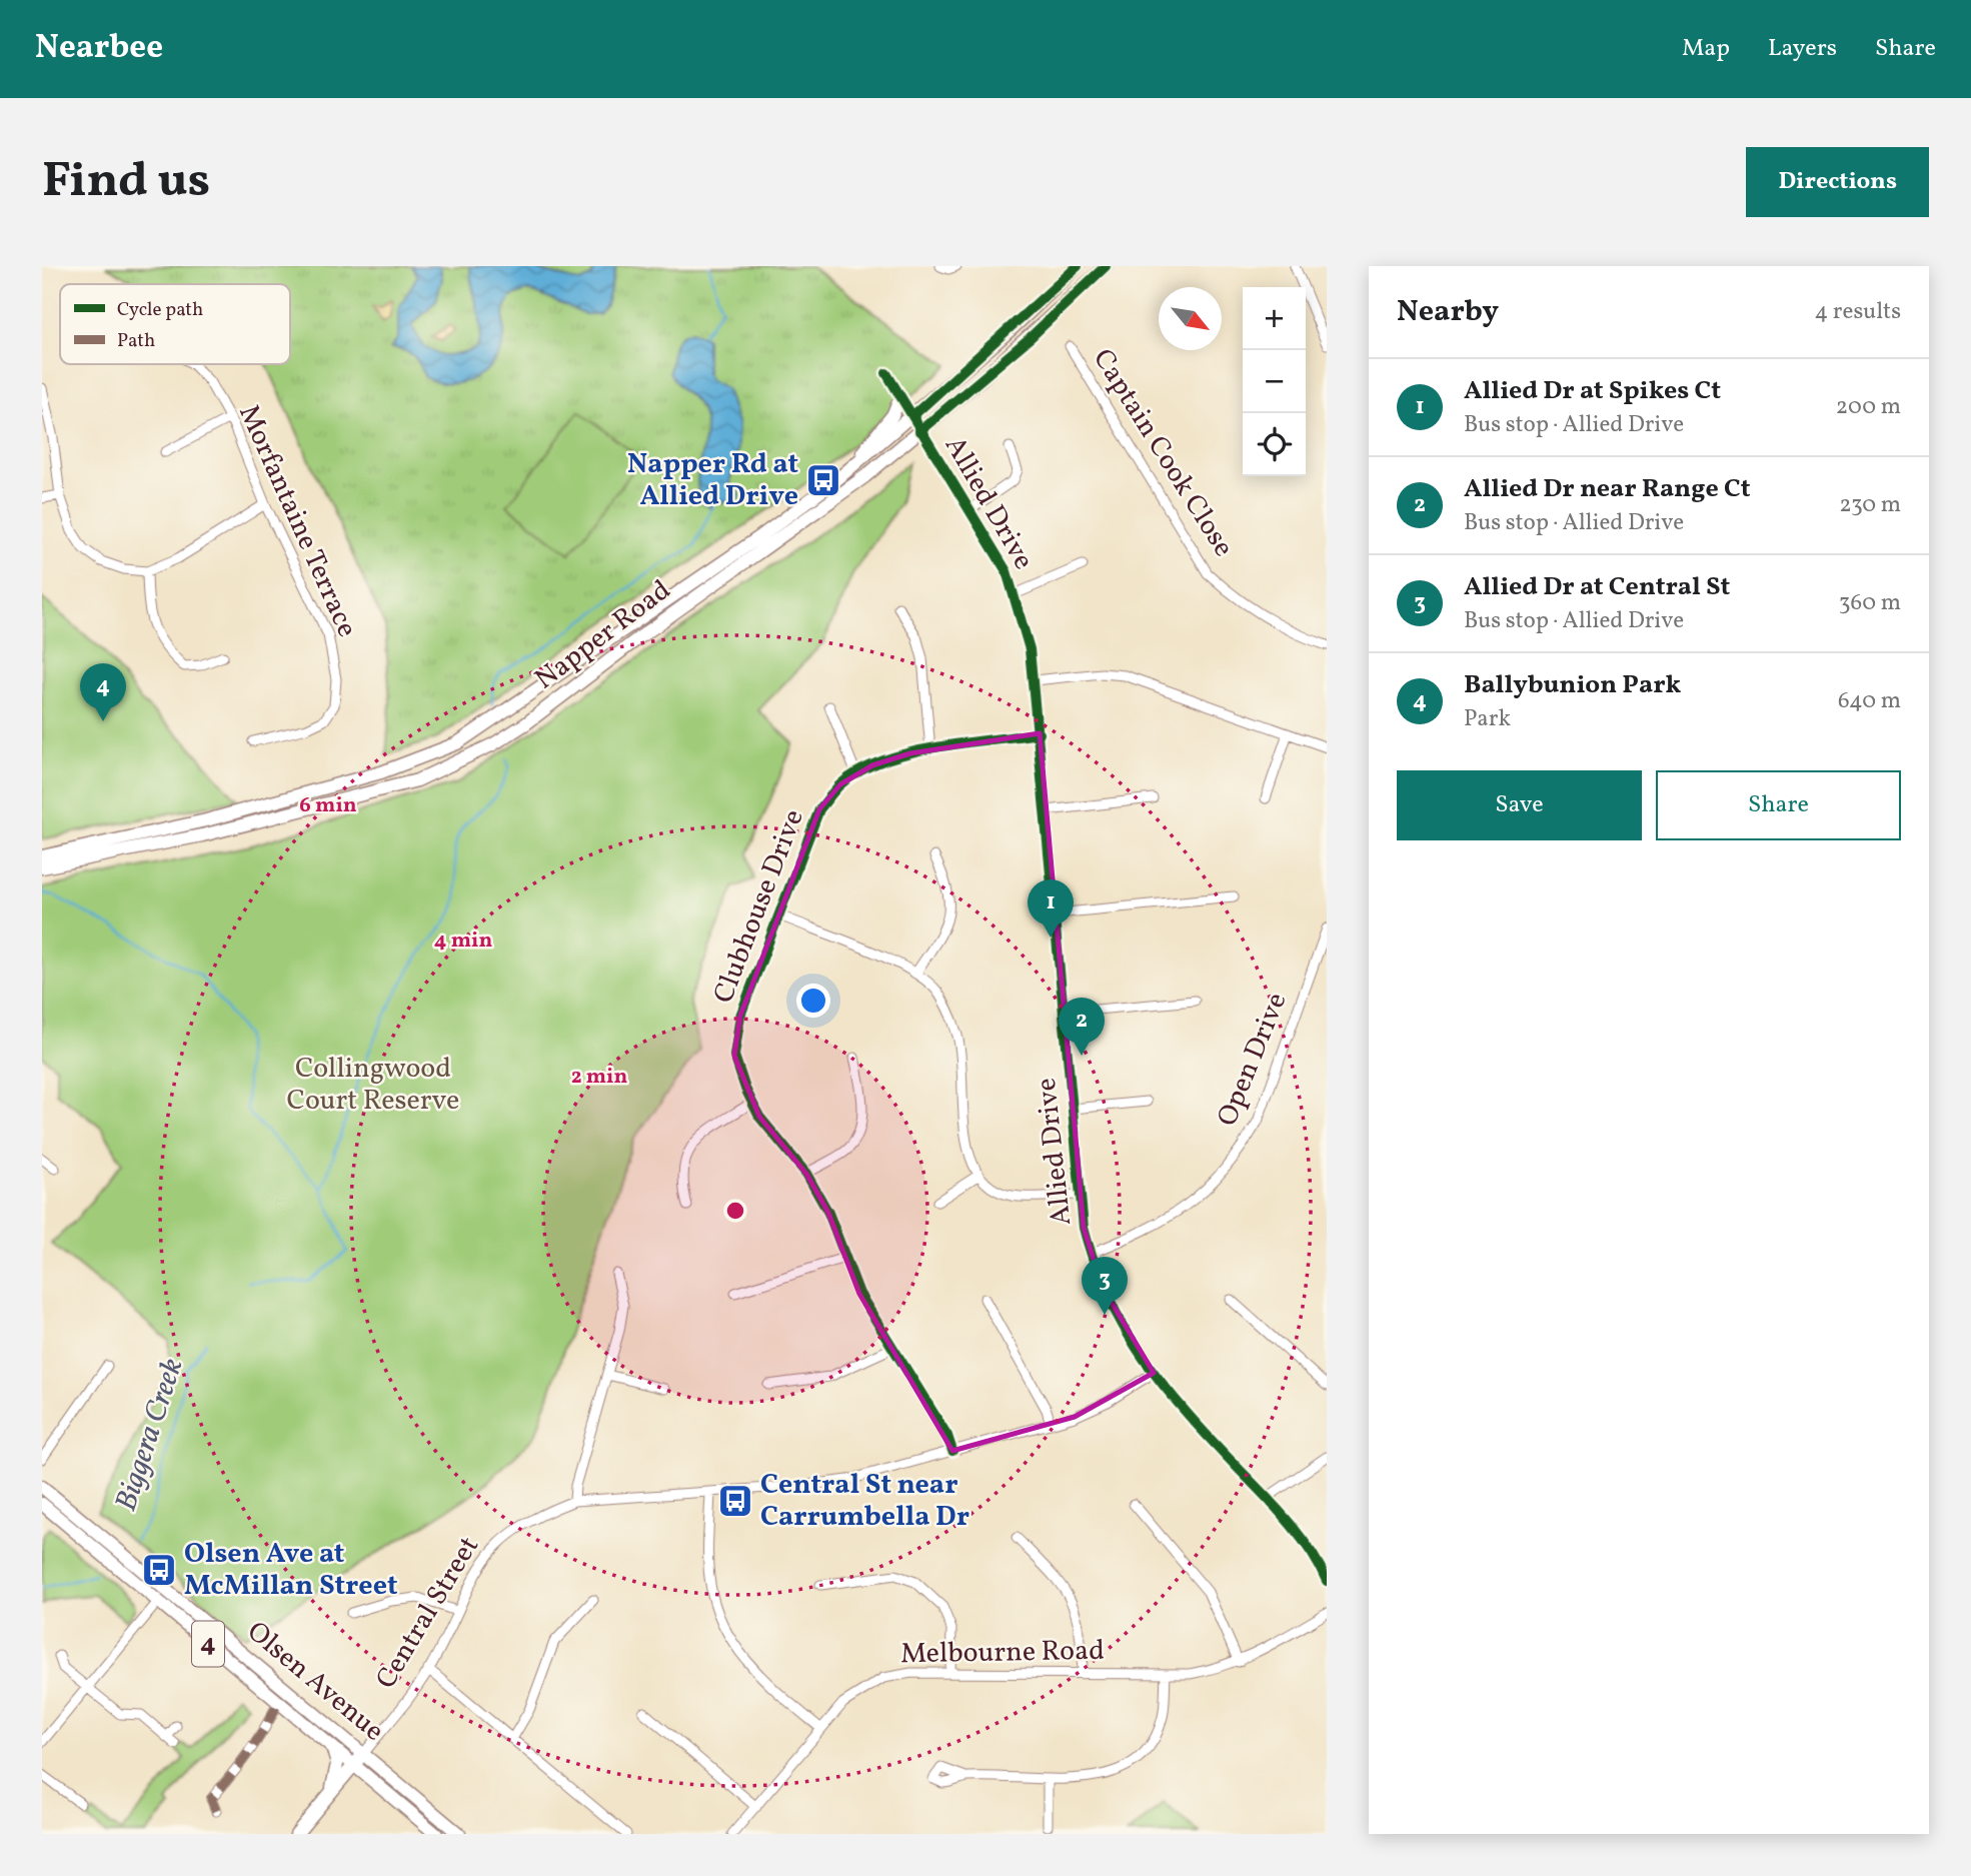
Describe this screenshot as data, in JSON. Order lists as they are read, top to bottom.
{
  "streets": {
    "main road": ["Napper Road", "4", "Olsen Avenue"],
    "street": [
      "Captain Cook Close",
      "Allied Drive",
      "Morfantaine Terrace",
      "Clubhouse Drive",
      "Open Drive",
      "Central Street",
      "Melbourne Road"
    ]
  },
  "crossings": [
    ["Allied Drive", "Napper Road"],
    ["Allied Drive", "Clubhouse Drive"],
    ["Allied Drive", "Open Drive"],
    ["Allied Drive", "Central Street"],
    ["Clubhouse Drive", "Central Street"],
    ["Central Street", "Olsen Avenue"]
  ],
  "water": ["Biggera Creek"],
  "parks": ["Collingwood Court Reserve"],
  "places": {
    "bus stop": ["Napper Rd at Allied Drive", "Central St near Carrumbella Dr", "Olsen Ave at McMillan Street"]
  },
  "legend": ["Cycle path", "Path"],
  "north": "bottom right",
  "page": {
    "header": "Nearbee",
    "nav": ["Map", "Layers", "Share"],
    "buttons": [
      "Directions",
      ["Save", "Share"]
    ],
    "title": "Find us",
    "heading": ["Nearby", "4 results"],
    "map_buttons": ["+", "−"],
    "list": [
      {
        "mark": "1",
        "name": "Allied Dr at Spikes Ct",
        "note": "Bus stop · Allied Drive",
        "value": "200 m"
      },
      {
        "mark": "2",
        "name": "Allied Dr near Range Ct",
        "note": "Bus stop · Allied Drive",
        "value": "230 m"
      },
      {
        "mark": "3",
        "name": "Allied Dr at Central St",
        "note": "Bus stop · Allied Drive",
        "value": "360 m"
      },
      {
        "mark": "4",
        "name": "Ballybunion Park",
        "note": "Park",
        "value": "640 m"
      }
    ],
    "pins": [
      "4",
      "1",
      "2",
      "3"
    ]
  },
  "rings": ["6 min", "4 min", "2 min"]
}
